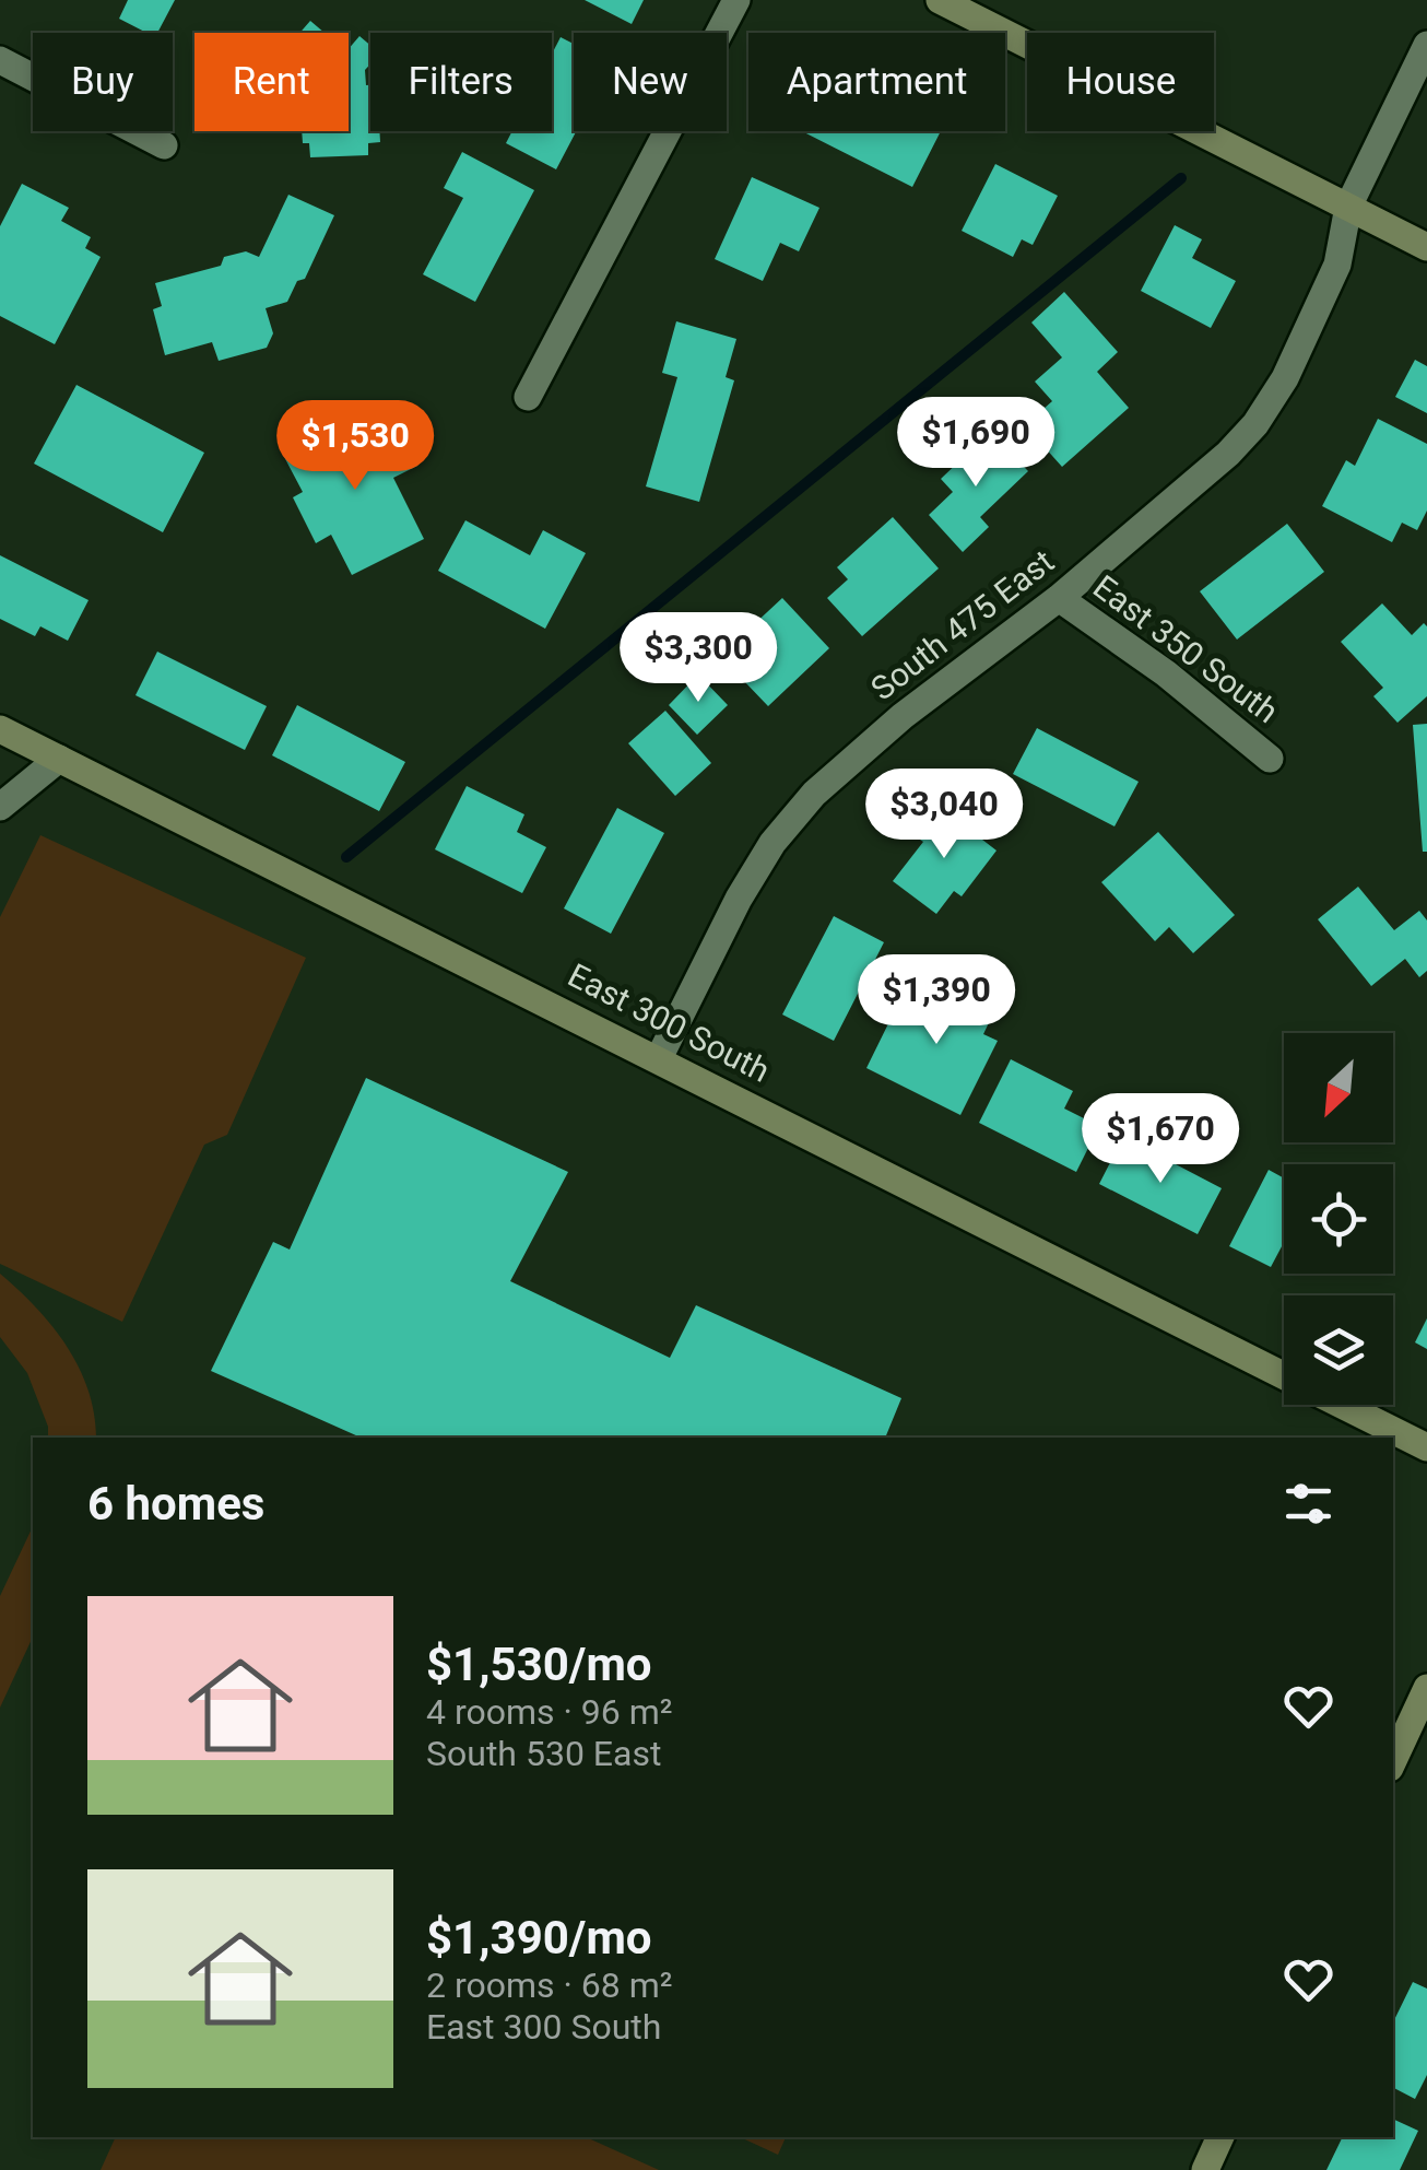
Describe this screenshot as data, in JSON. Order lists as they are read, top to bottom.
{
  "streets": {
    "street": ["South 475 East", "East 350 South", "East 300 South"]
  },
  "crossings": [
    ["South 475 East", "East 350 South"],
    ["South 475 East", "East 300 South"]
  ],
  "north": "bottom left",
  "page": {
    "chip": [
      "Buy",
      "Rent",
      "Filters",
      "New",
      "Apartment",
      "House"
    ],
    "price": [
      "$1,690",
      "$1,530",
      "$3,300",
      "$3,040",
      "$1,390",
      "$1,670"
    ],
    "heading": "6 homes",
    "list": [
      {
        "name": "$1,530/mo",
        "note": "4 rooms · 96 m² · South 530 East"
      },
      {
        "name": "$1,390/mo",
        "note": "2 rooms · 68 m² · East 300 South"
      }
    ]
  }
}
